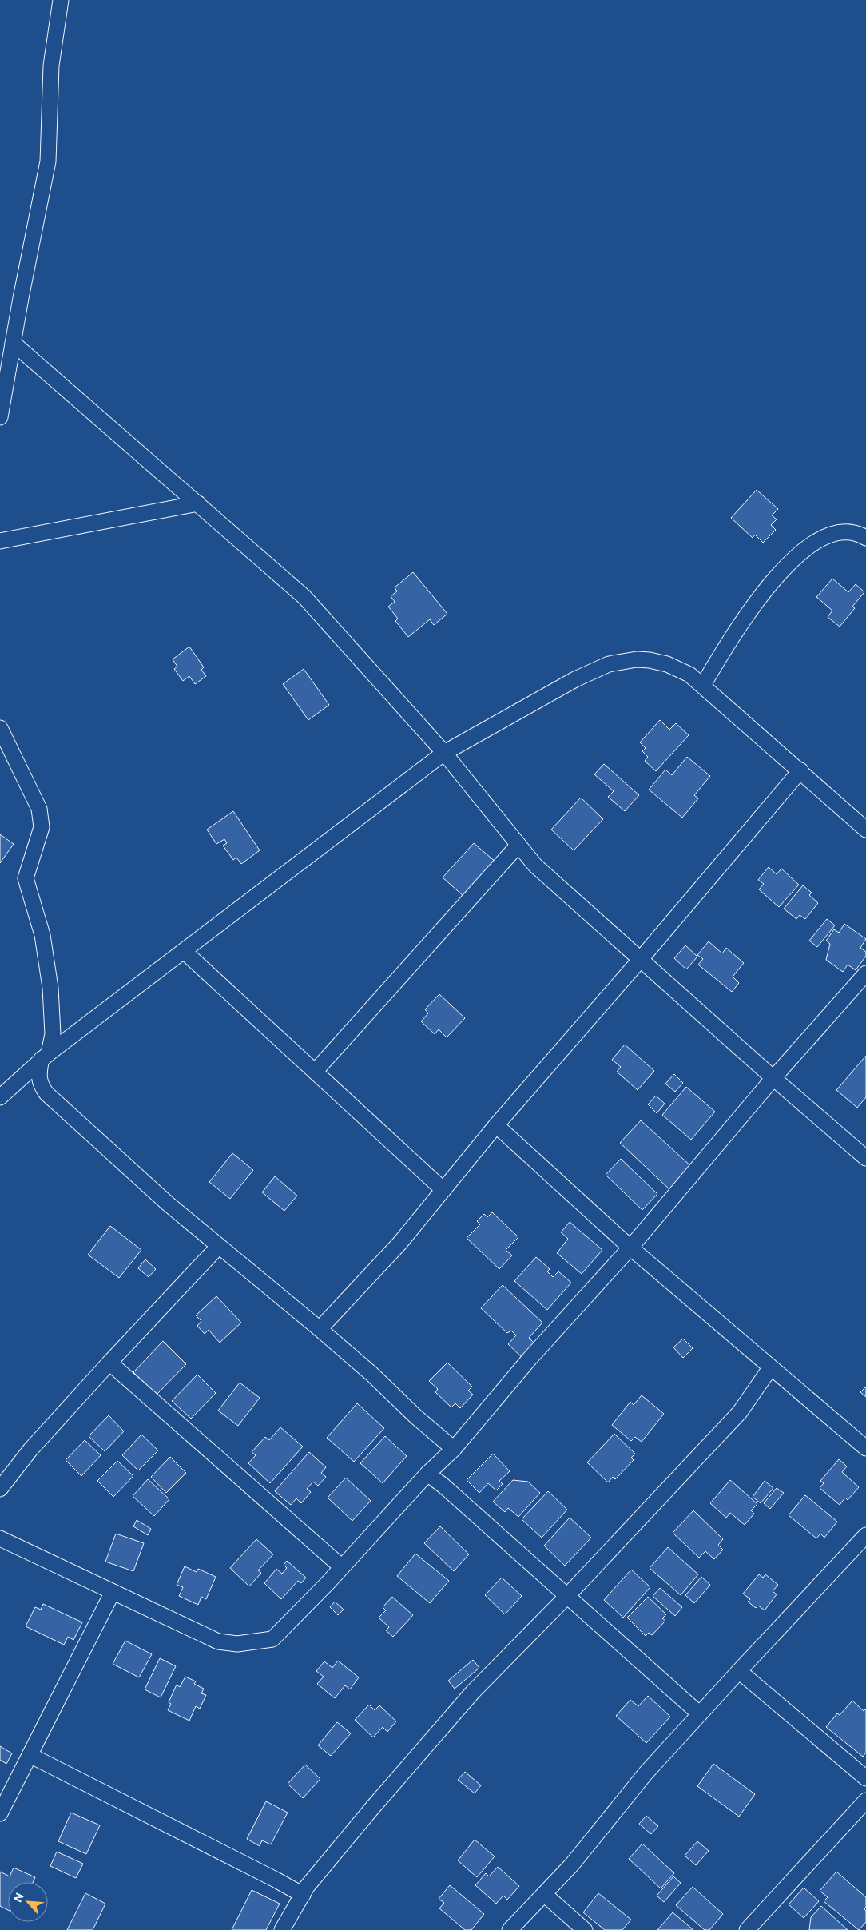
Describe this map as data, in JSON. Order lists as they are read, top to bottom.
{
  "north": "top left"
}
